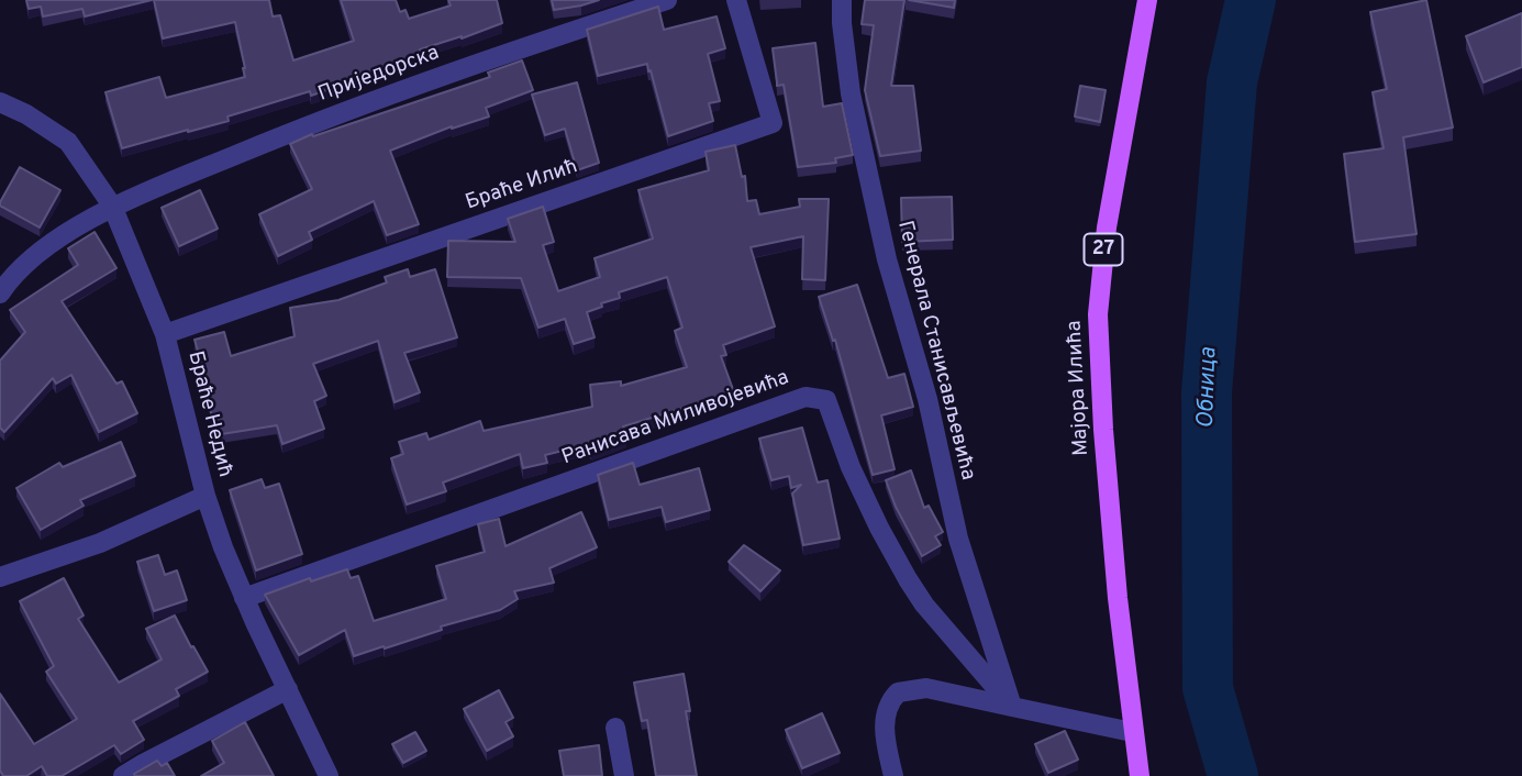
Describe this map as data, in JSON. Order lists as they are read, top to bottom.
{
  "streets": {
    "main road": ["27", "Мајора Илића"],
    "street": [
      "Приједорска",
      "Браће Илић",
      "Генерала Станисављевића",
      "Браће Недић",
      "Ранисава Миливојевића"
    ]
  },
  "crossings": [
    ["Приједорска", "Браће Недић"],
    ["Браће Илић", "Браће Недић"],
    ["Генерала Станисављевића", "Ранисава Миливојевића"],
    ["Браће Недић", "Ранисава Миливојевића"]
  ],
  "water": ["Обница"]
}
